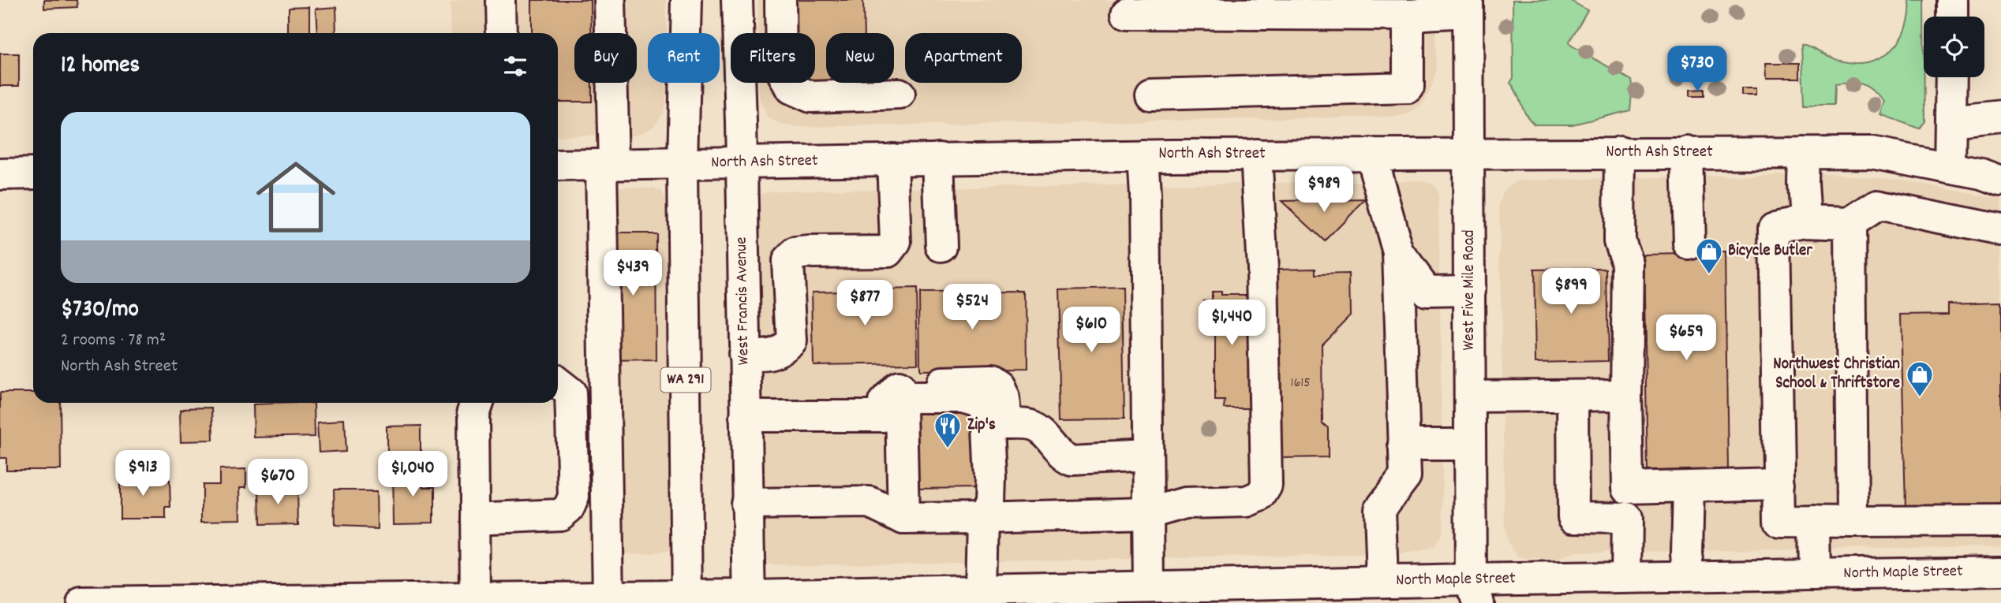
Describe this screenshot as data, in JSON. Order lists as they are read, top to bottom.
{
  "streets": {
    "main road": [
      "North Ash Street",
      "West Five Mile Road",
      "West Francis Avenue",
      "WA 291",
      "North Maple Street"
    ]
  },
  "crossings": [
    ["North Ash Street", "West Five Mile Road"],
    ["North Ash Street", "West Francis Avenue"],
    ["North Ash Street", "WA 291"],
    ["West Five Mile Road", "North Maple Street"],
    ["West Francis Avenue", "North Maple Street"],
    ["WA 291", "North Maple Street"]
  ],
  "places": {
    "shop": ["Bicycle Butler", "Northwest Christian School & Thriftstore"],
    "restaurant": ["Zip's"]
  },
  "house_numbers": ["1615"],
  "page": {
    "chip": [
      "Buy",
      "Rent",
      "Filters",
      "New",
      "Apartment"
    ],
    "heading": "12 homes",
    "price": [
      "$730",
      "$989",
      "$439",
      "$899",
      "$877",
      "$524",
      "$1,440",
      "$610",
      "$659",
      "$913",
      "$1,040",
      "$670"
    ],
    "list": [
      {
        "name": "$730/mo",
        "note": "2 rooms · 78 m² · North Ash Street"
      }
    ]
  }
}
